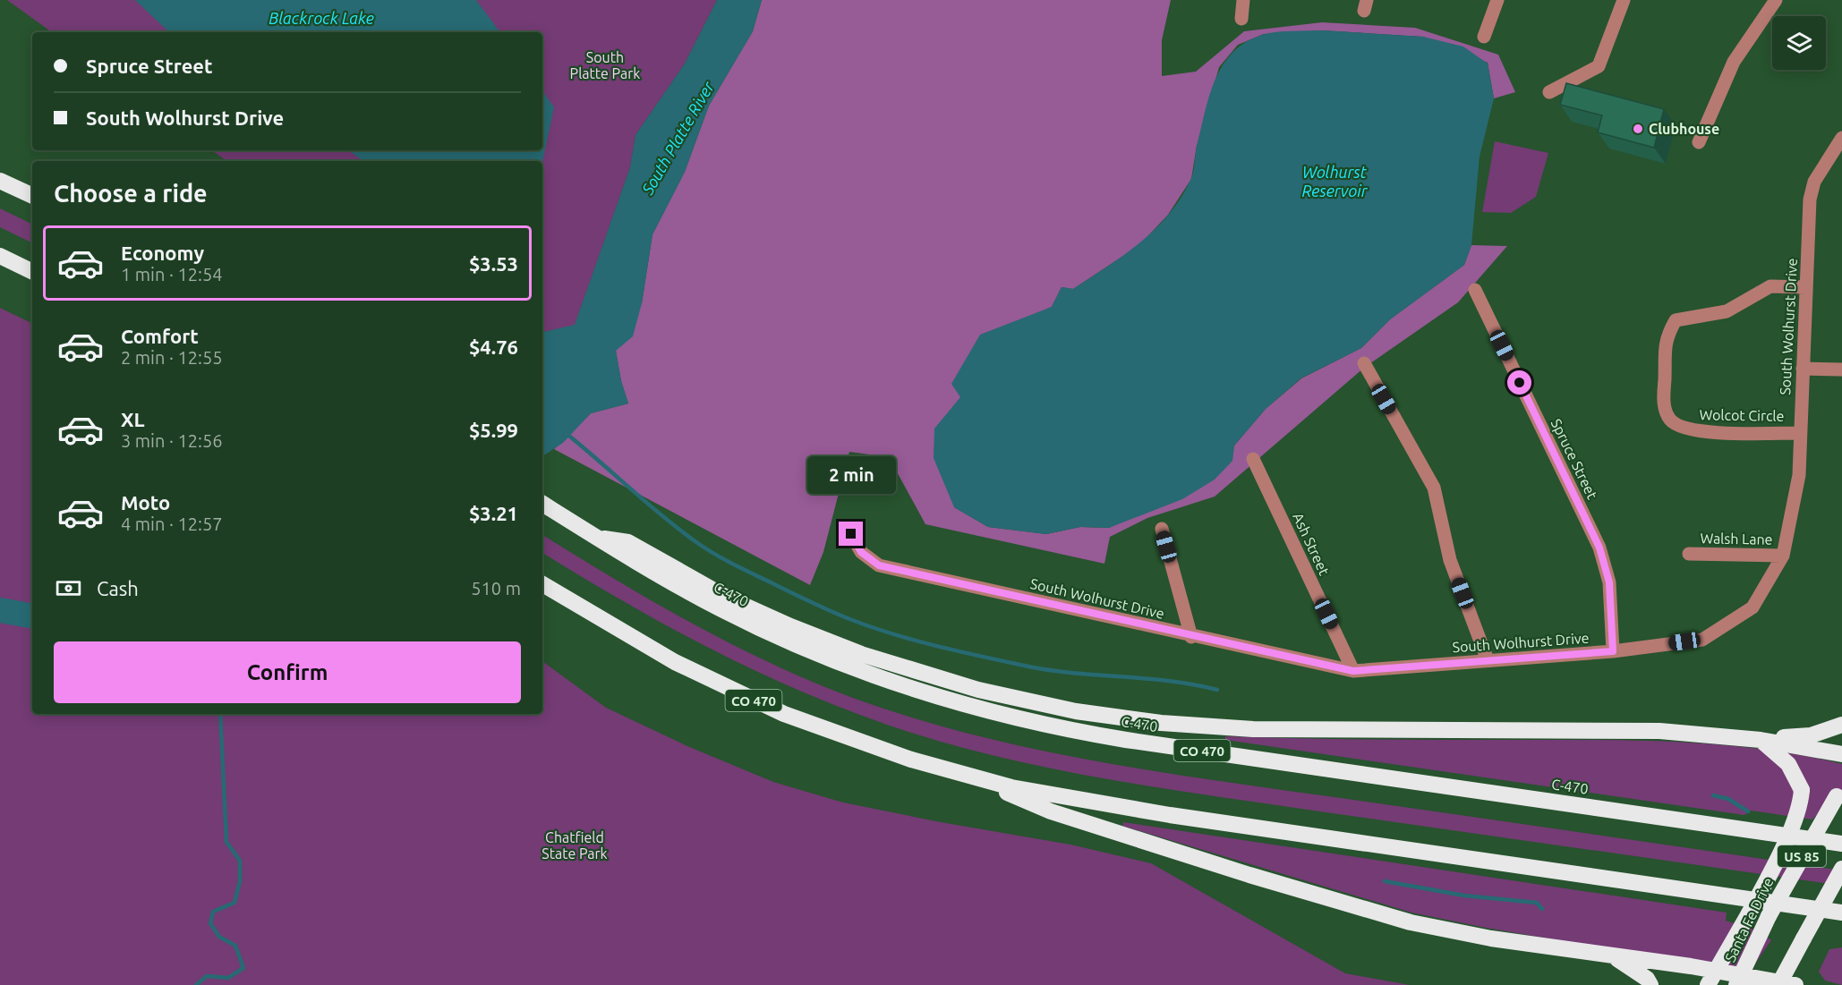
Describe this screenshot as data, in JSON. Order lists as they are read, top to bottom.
{
  "streets": {
    "highway": [
      "C-470",
      "CO 470",
      "US 85",
      "Santa Fe Drive"
    ],
    "street": [
      "South Wolhurst Drive",
      "Wolcot Circle",
      "Spruce Street",
      "Walsh Lane",
      "Ash Street"
    ]
  },
  "crossings": [
    ["South Wolhurst Drive", "Wolcot Circle"],
    ["South Wolhurst Drive", "Spruce Street"],
    ["South Wolhurst Drive", "Walsh Lane"],
    ["South Wolhurst Drive", "Ash Street"]
  ],
  "water": ["Blackrock Lake", "South Platte River", "Wolhurst Reservoir"],
  "parks": ["South Platte Park", "Chatfield State Park"],
  "places": ["Clubhouse"],
  "page": {
    "banner": ["Spruce Street", "South Wolhurst Drive"],
    "heading": "Choose a ride",
    "list": [
      {
        "name": "Economy",
        "note": "1 min · 12:54",
        "value": "$3.53"
      },
      {
        "name": "Comfort",
        "note": "2 min · 12:55",
        "value": "$4.76"
      },
      {
        "name": "XL",
        "note": "3 min · 12:56",
        "value": "$5.99"
      },
      {
        "name": "Moto",
        "note": "4 min · 12:57",
        "value": "$3.21"
      }
    ],
    "bubble": "2 min",
    "pay": ["Cash", "510 m"],
    "buttons": "Confirm"
  }
}
